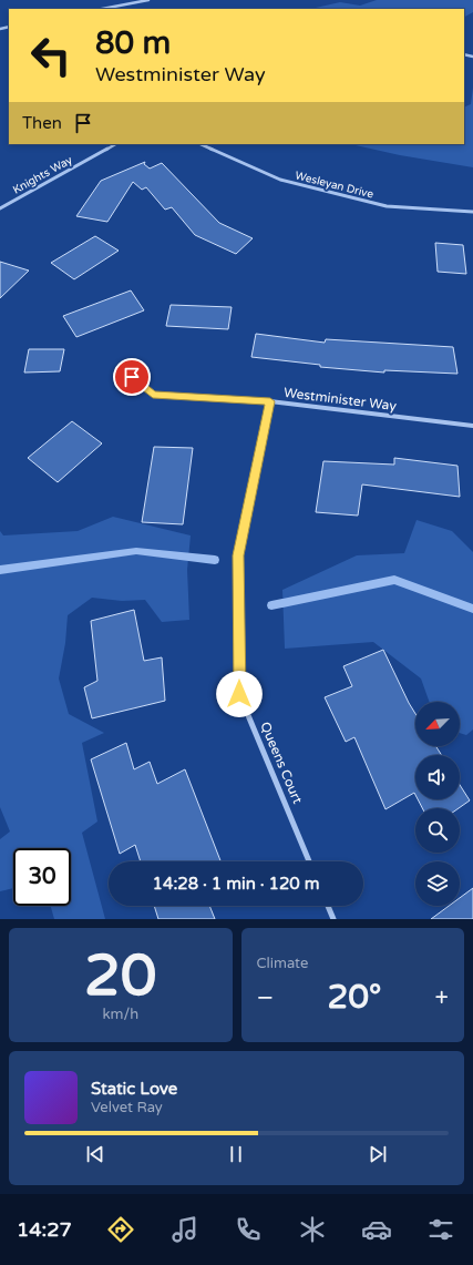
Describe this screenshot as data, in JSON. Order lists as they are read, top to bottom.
{
  "streets": {
    "street": [
      "Knights Way",
      "Wesleyan Drive",
      "Westminister Way",
      "Queens Court"
    ]
  },
  "crossings": [
    ["Westminister Way", "Queens Court"]
  ],
  "north": "bottom left",
  "page": {
    "turn": ["80 m", "Westminister Way"],
    "then": "Then",
    "limit": "30",
    "trip": "14:28 · 1 min · 120 m",
    "tile": [
      ["20", "km/h"],
      "Climate"
    ],
    "heat": ["−", "20°", "+"],
    "song": ["Static Love", "Velvet Ray"],
    "tabs": "14:27"
  }
}
